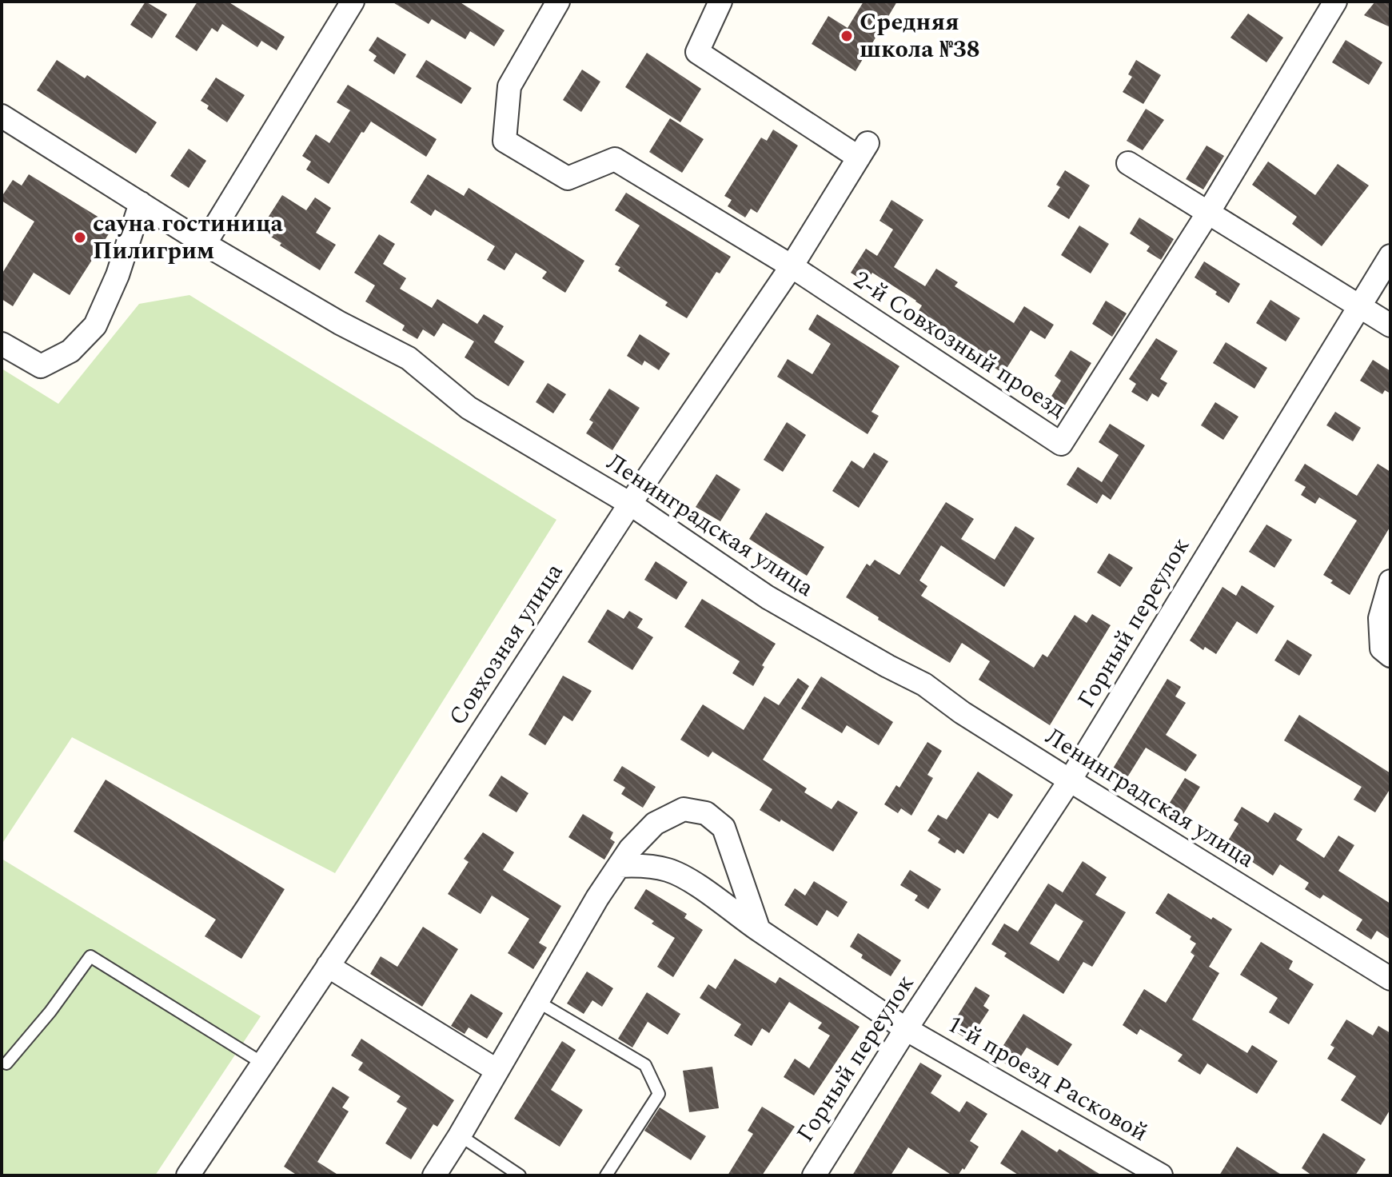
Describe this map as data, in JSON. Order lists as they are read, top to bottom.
{
  "streets": {
    "street": [
      "2-й Совхозный проезд",
      "Ленинградская улица",
      "Горный переулок",
      "Совхозная улица",
      "1-й проезд Расковой"
    ]
  },
  "crossings": [
    ["2-й Совхозный проезд", "Совхозная улица"],
    ["Ленинградская улица", "Горный переулок"],
    ["Ленинградская улица", "Совхозная улица"],
    ["Горный переулок", "1-й проезд Расковой"]
  ],
  "places": ["Средняя школа №38", "сауна гостиница Пилигрим"]
}
